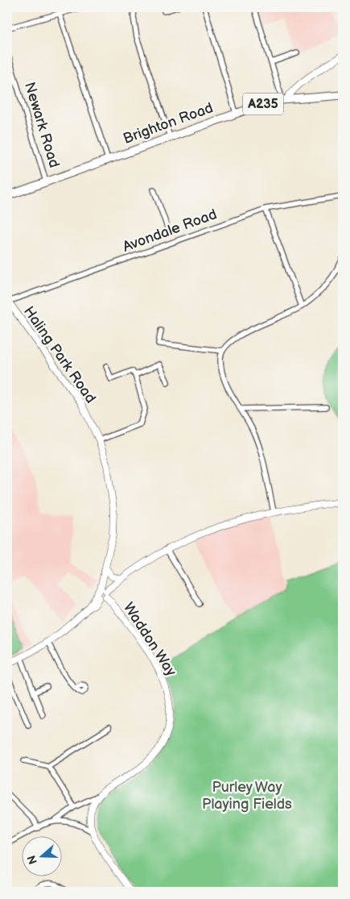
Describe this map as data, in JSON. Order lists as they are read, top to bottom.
{
  "streets": {
    "main road": ["A235", "Brighton Road"],
    "street": [
      "Newark Road",
      "Avondale Road",
      "Haling Park Road",
      "Waddon Way"
    ]
  },
  "crossings": [
    ["Brighton Road", "Newark Road"],
    ["Avondale Road", "Haling Park Road"],
    ["Haling Park Road", "Waddon Way"]
  ],
  "parks": ["Purley Way Playing Fields"],
  "north": "left"
}
